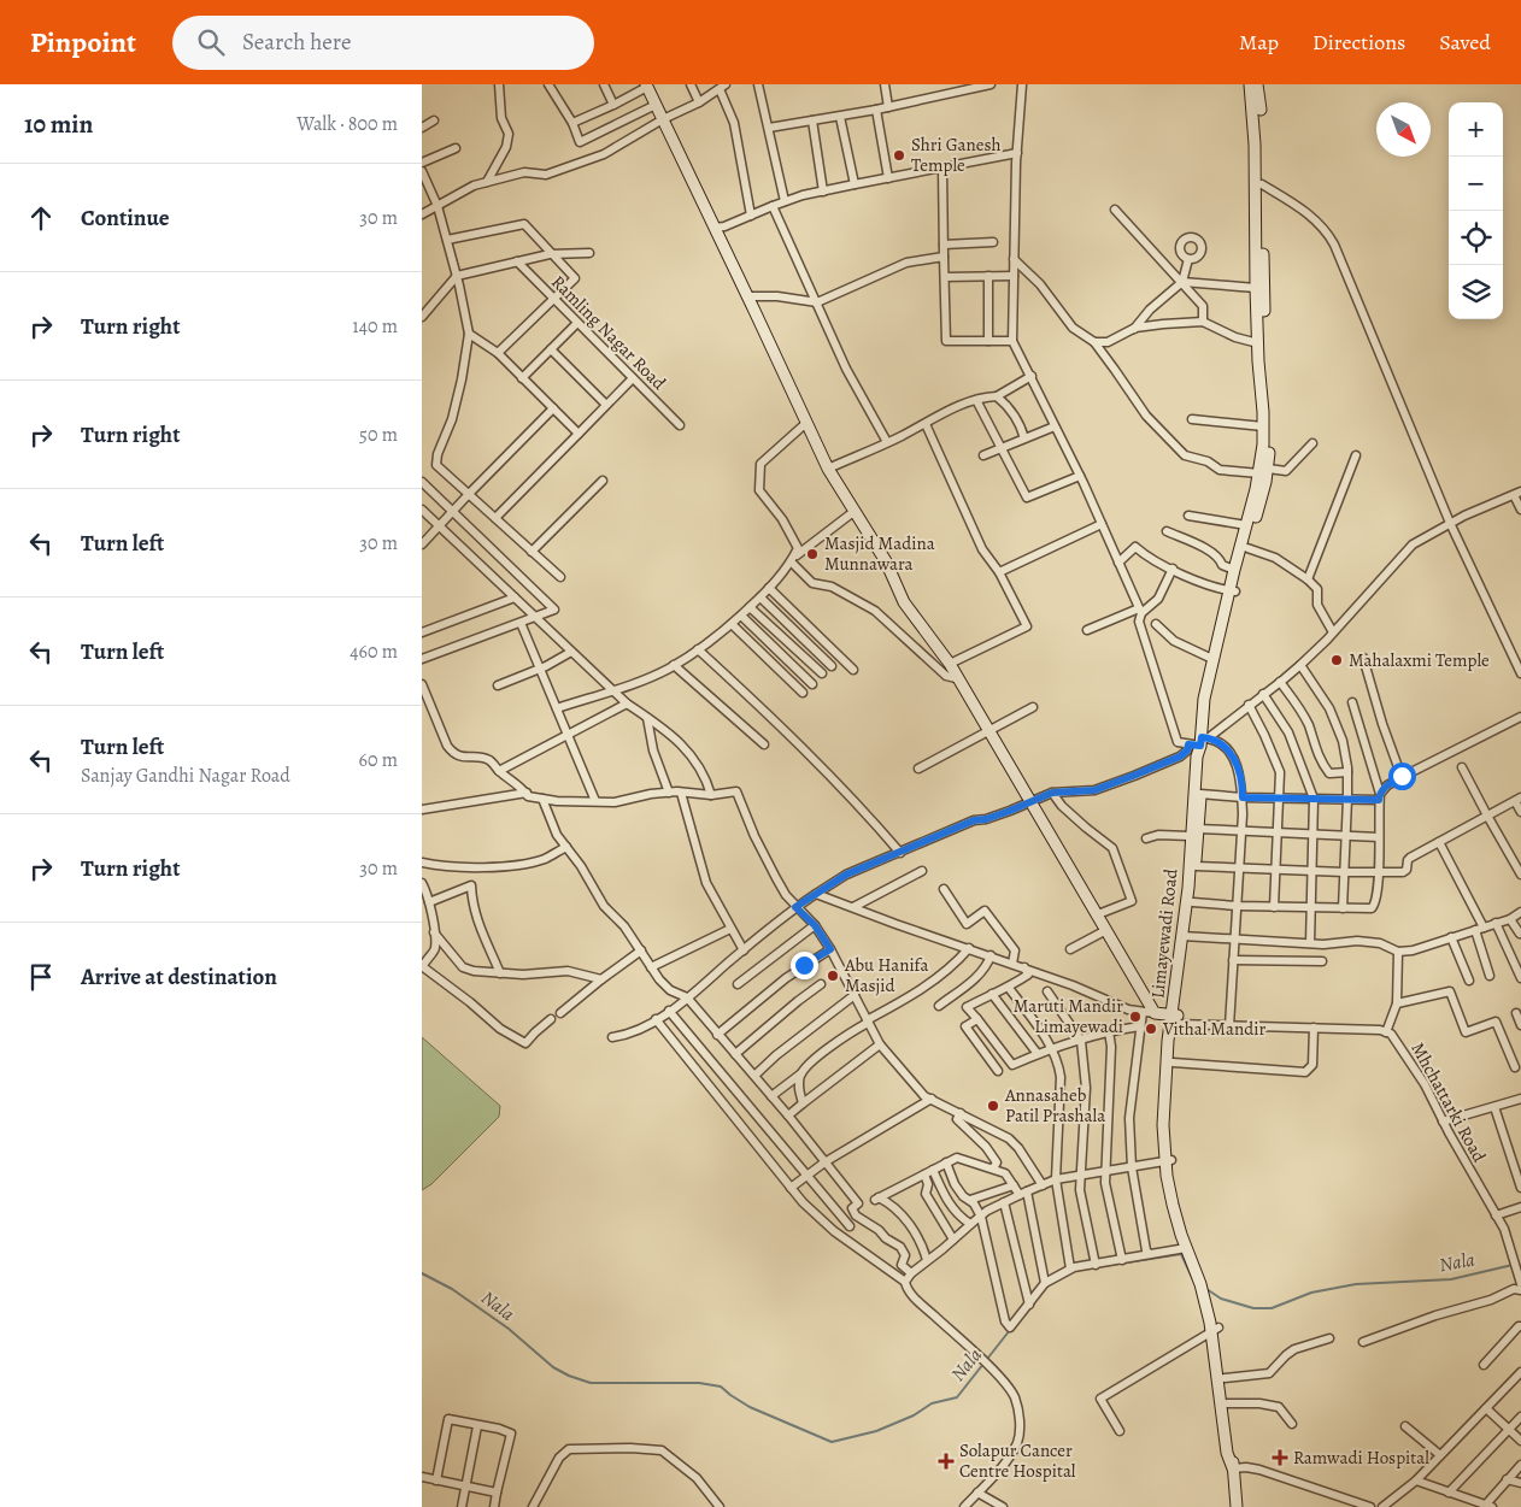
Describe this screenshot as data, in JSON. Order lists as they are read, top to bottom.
{
  "streets": {
    "street": ["Ramling Nagar Road", "Limayewadi Road", "Mhchattarki Road"]
  },
  "crossings": [
    ["Limayewadi Road", "Mhchattarki Road"]
  ],
  "water": ["Nala"],
  "places": {
    "other": [
      "Shri Ganesh Temple",
      "Masjid Madina Munnawara",
      "Mahalaxmi Temple",
      "Abu Hanifa Masjid",
      "Maruti Mandir Limayewadi",
      "Vithal Mandir",
      "Annasaheb Patil Prashala"
    ],
    "health": ["Ramwadi Hospital", "Solapur Cancer Centre Hospital"]
  },
  "north": "bottom right",
  "page": {
    "header": "Pinpoint",
    "search": "Search here",
    "nav": ["Map", "Directions", "Saved"],
    "heading": ["10 min", "Walk · 800 m"],
    "map_buttons": ["+", "−"],
    "list": [
      ["Continue", "30 m"],
      ["Turn right", "140 m"],
      ["Turn right", "50 m"],
      ["Turn left", "30 m"],
      ["Turn left", "460 m"],
      ["Turn left", "Sanjay Gandhi Nagar Road", "60 m"],
      ["Turn right", "30 m"],
      "Arrive at destination"
    ]
  }
}
